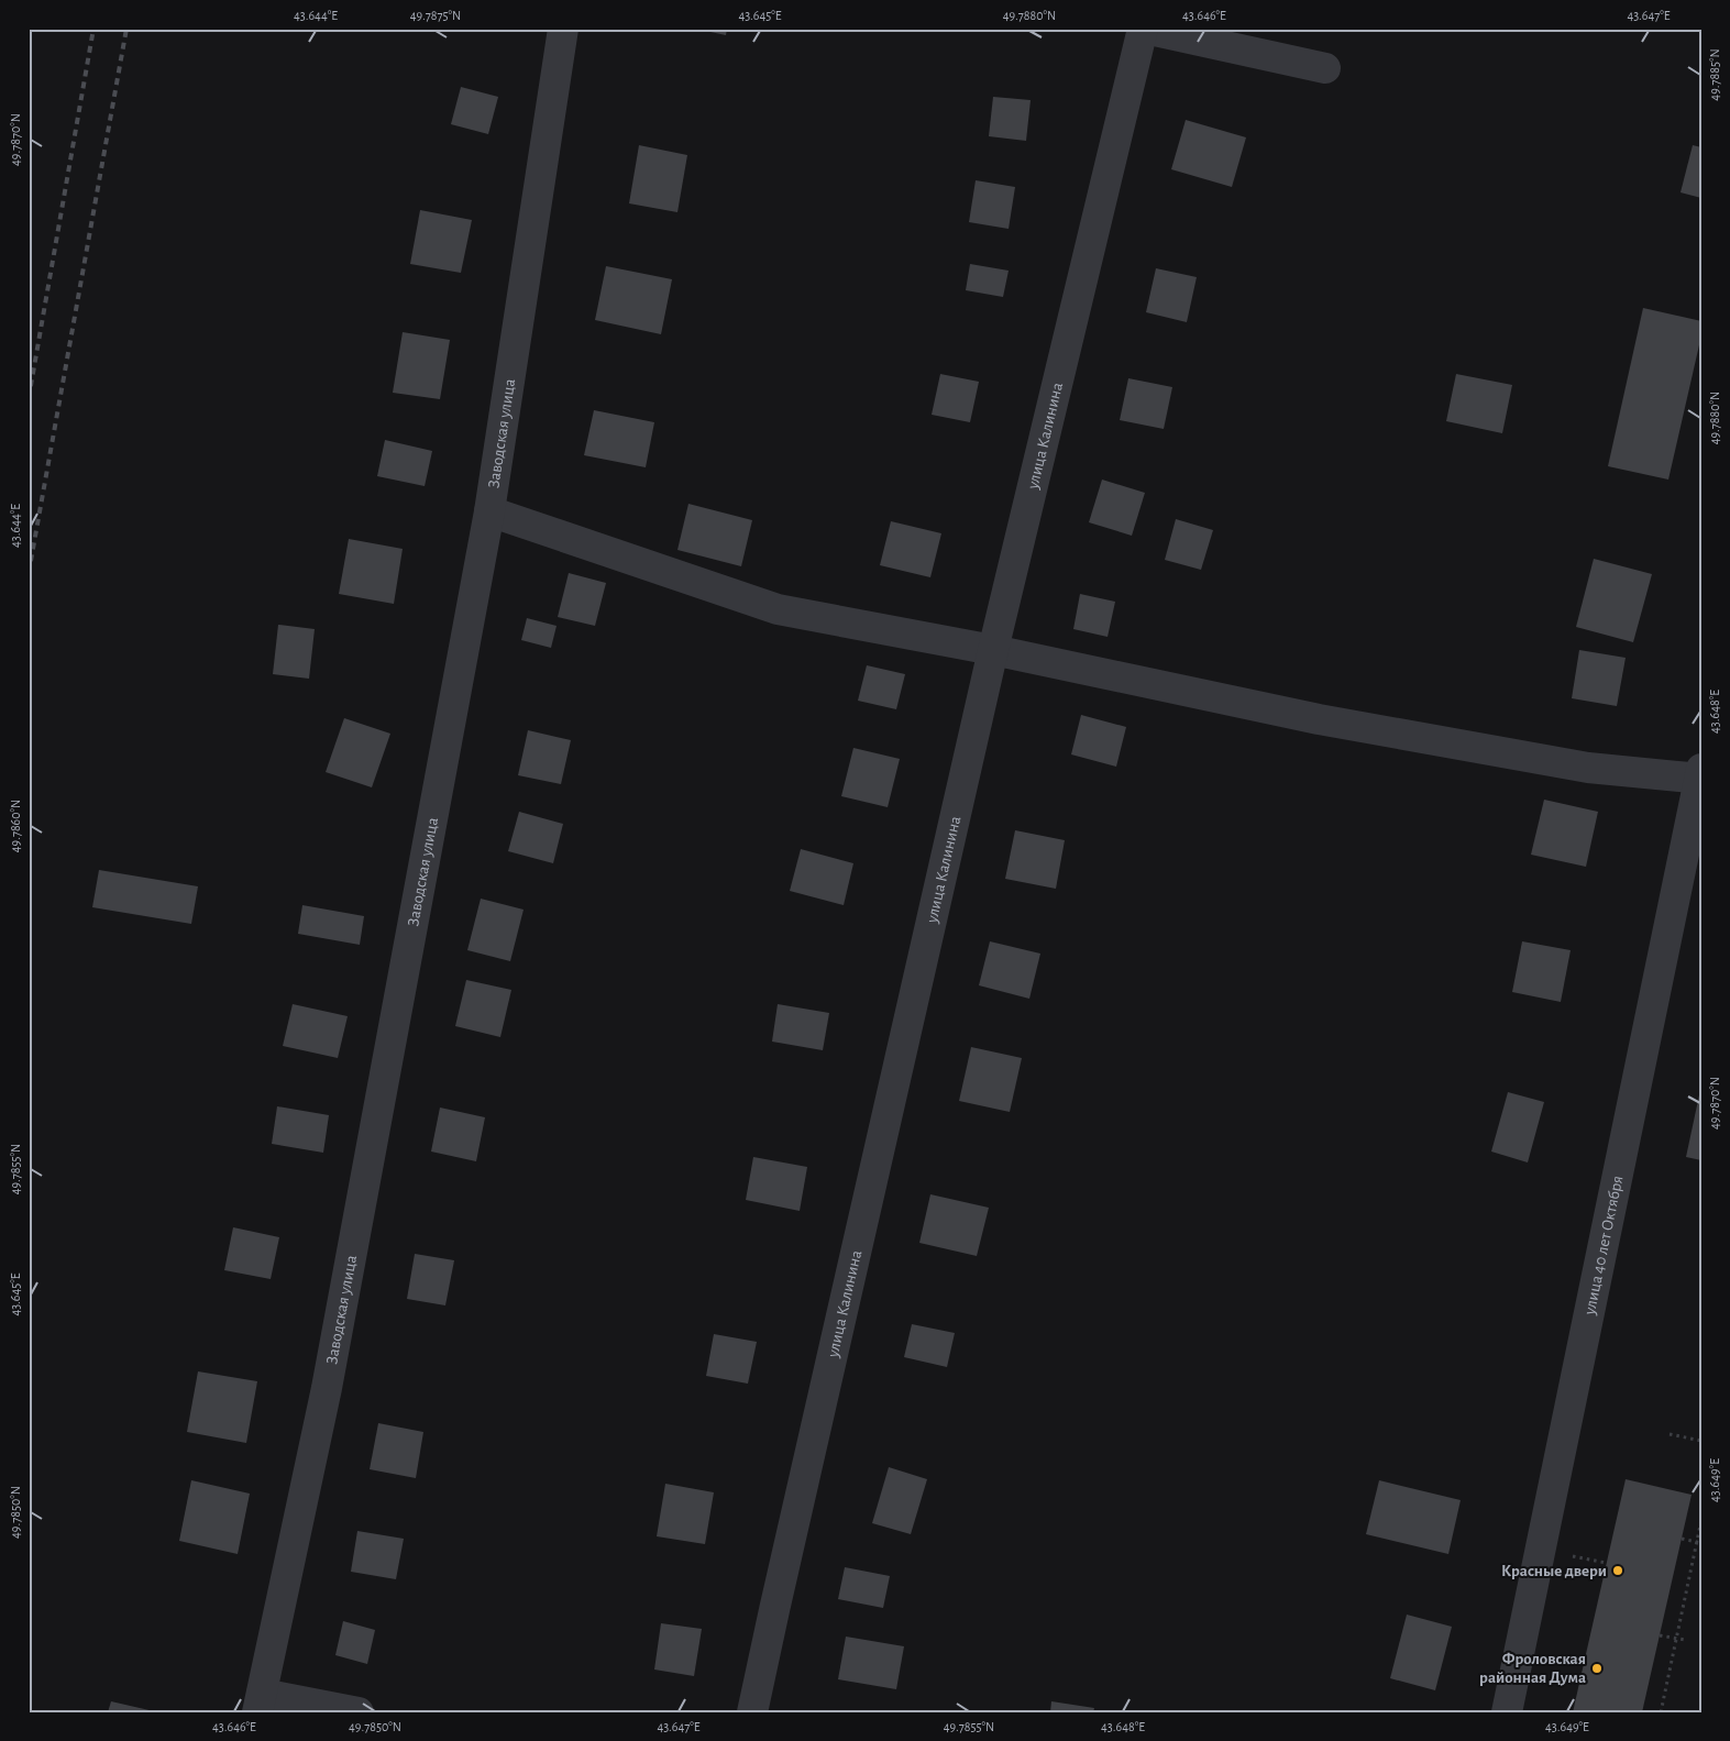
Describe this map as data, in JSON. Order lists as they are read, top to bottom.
{
  "streets": {
    "street": ["Заводская улица", "улица Калинина", "улица 40 лет Октября"]
  },
  "places": ["Красные двери", "Фроловская районная Дума"],
  "coordinates": [
    "43.644°E",
    "49.7875°N",
    "43.645°E",
    "49.7880°N",
    "43.646°E",
    "43.647°E",
    "49.7885°N",
    "49.7870°N",
    "43.648°E",
    "49.7860°N",
    "49.7855°N",
    "43.649°E",
    "49.7850°N"
  ]
}
